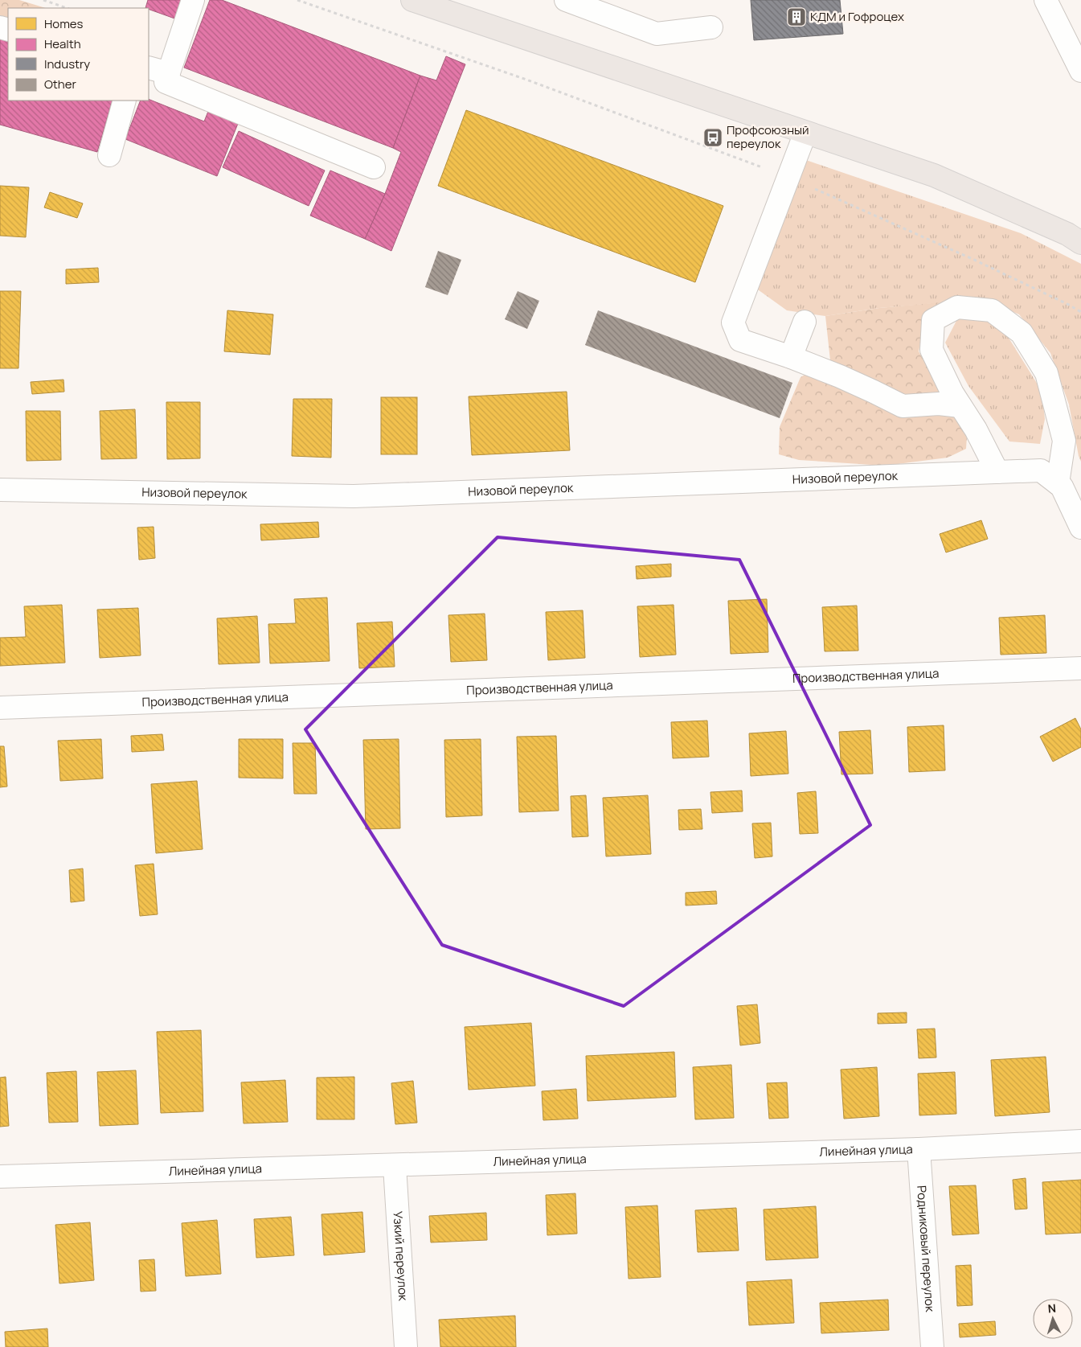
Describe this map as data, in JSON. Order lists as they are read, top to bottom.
{
  "streets": {
    "street": [
      "Низовой переулок",
      "Производственная улица",
      "Линейная улица",
      "Родниковый переулок",
      "Узкий переулок"
    ]
  },
  "crossings": [
    ["Линейная улица", "Родниковый переулок"],
    ["Линейная улица", "Узкий переулок"]
  ],
  "places": {
    "building": ["КДМ и Гофроцех"],
    "bus stop": ["Профсоюзный переулок"]
  },
  "legend": [
    "Homes",
    "Health",
    "Industry",
    "Other"
  ],
  "north": "top"
}
